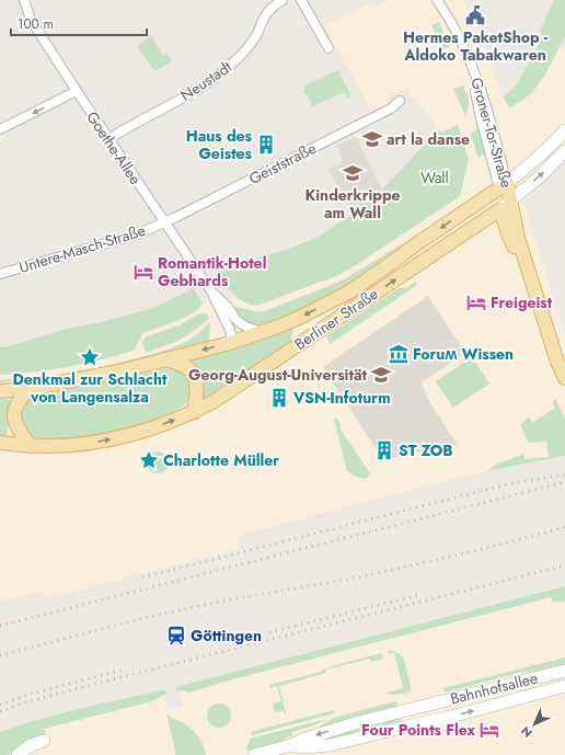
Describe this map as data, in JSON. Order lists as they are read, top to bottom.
{
  "streets": {
    "main road": ["Groner-Tor-Straße", "Berliner Straße", "Bahnhofsallee"],
    "street": [
      "Neustadt",
      "Goethe-Allee",
      "Geiststraße",
      "Untere-Masch-Straße"
    ]
  },
  "crossings": [
    ["Neustadt", "Goethe-Allee"],
    ["Groner-Tor-Straße", "Berliner Straße"],
    ["Goethe-Allee", "Geiststraße"],
    ["Goethe-Allee", "Untere-Masch-Straße"],
    ["Goethe-Allee", "Berliner Straße"],
    ["Geiststraße", "Untere-Masch-Straße"]
  ],
  "parks": ["Wall"],
  "places": {
    "public building": ["Hermes PaketShop - Aldoko Tabakwaren"],
    "school or university": ["art la danse", "Kinderkrippe am Wall", "Georg-August-Universität"],
    "building": ["Haus des Geistes", "VSN-Infoturm", "ST ZOB"],
    "hotel": ["Romantik-Hotel Gebhards", "Freigeist", "Four Points Flex"],
    "museum": ["Foruʍ Wissen"],
    "place": ["Denkmal zur Schlacht von Langensalza", "Charlotte Müller"],
    "station": ["Göttingen"]
  },
  "scale_bar": "100 m",
  "north": "bottom left"
}
